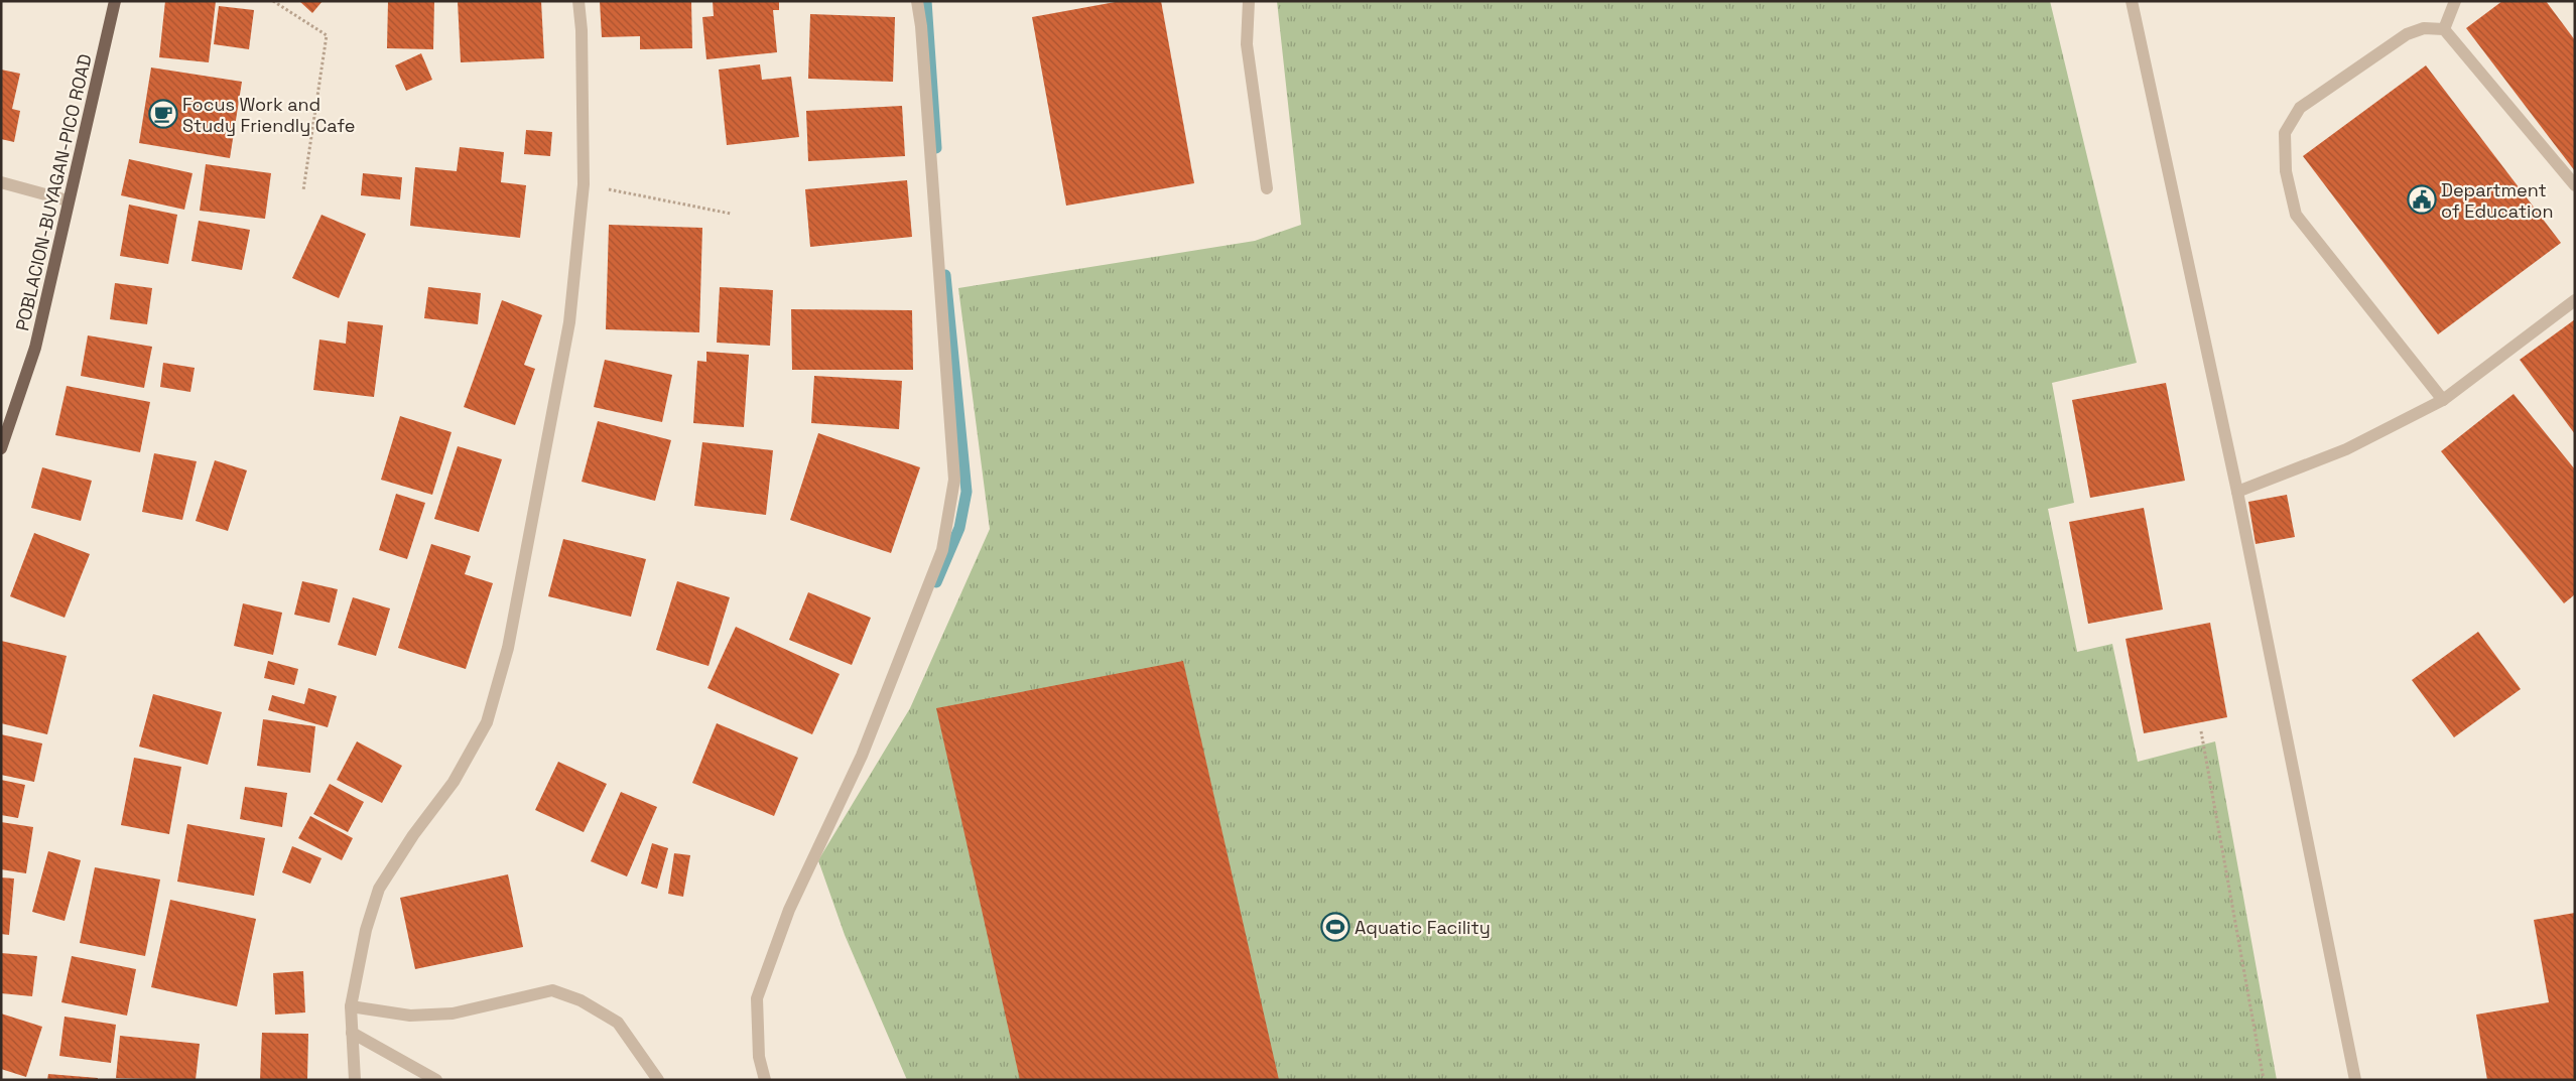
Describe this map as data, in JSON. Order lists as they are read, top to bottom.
{
  "streets": {
    "main road": ["POBLACION-BUYAGAN-PICO ROAD"]
  },
  "places": {
    "cafe": ["Focus Work and Study Friendly Cafe"],
    "public building": ["Department of Education"],
    "sports": ["Aquatic Facility"]
  }
}
